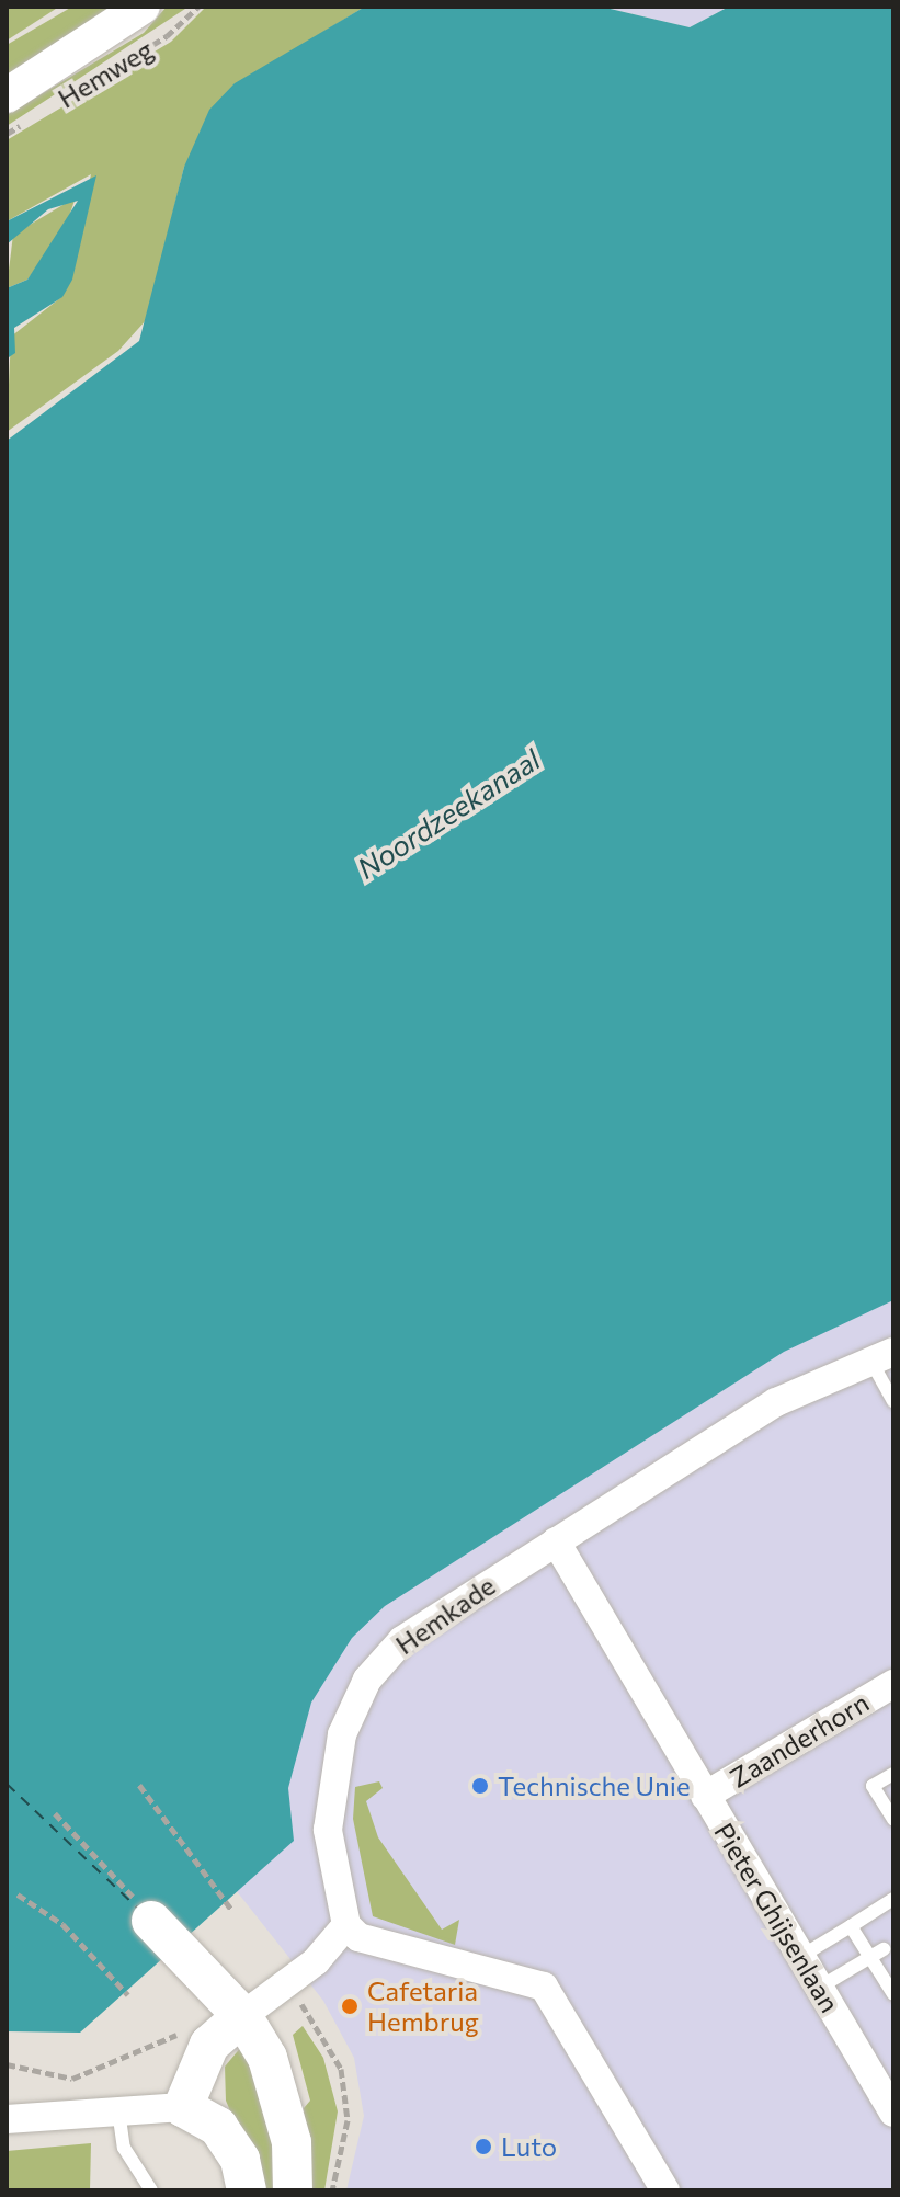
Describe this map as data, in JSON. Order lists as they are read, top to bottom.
{
  "streets": {
    "street": [
      "Hemweg",
      "Hemkade",
      "Zaanderhorn",
      "Pieter Ghijsenlaan"
    ]
  },
  "crossings": [
    ["Hemkade", "Pieter Ghijsenlaan"],
    ["Zaanderhorn", "Pieter Ghijsenlaan"]
  ],
  "water": ["Noordzeekanaal"],
  "places": ["Technische Unie", "Cafetaria Hembrug", "Luto"]
}
